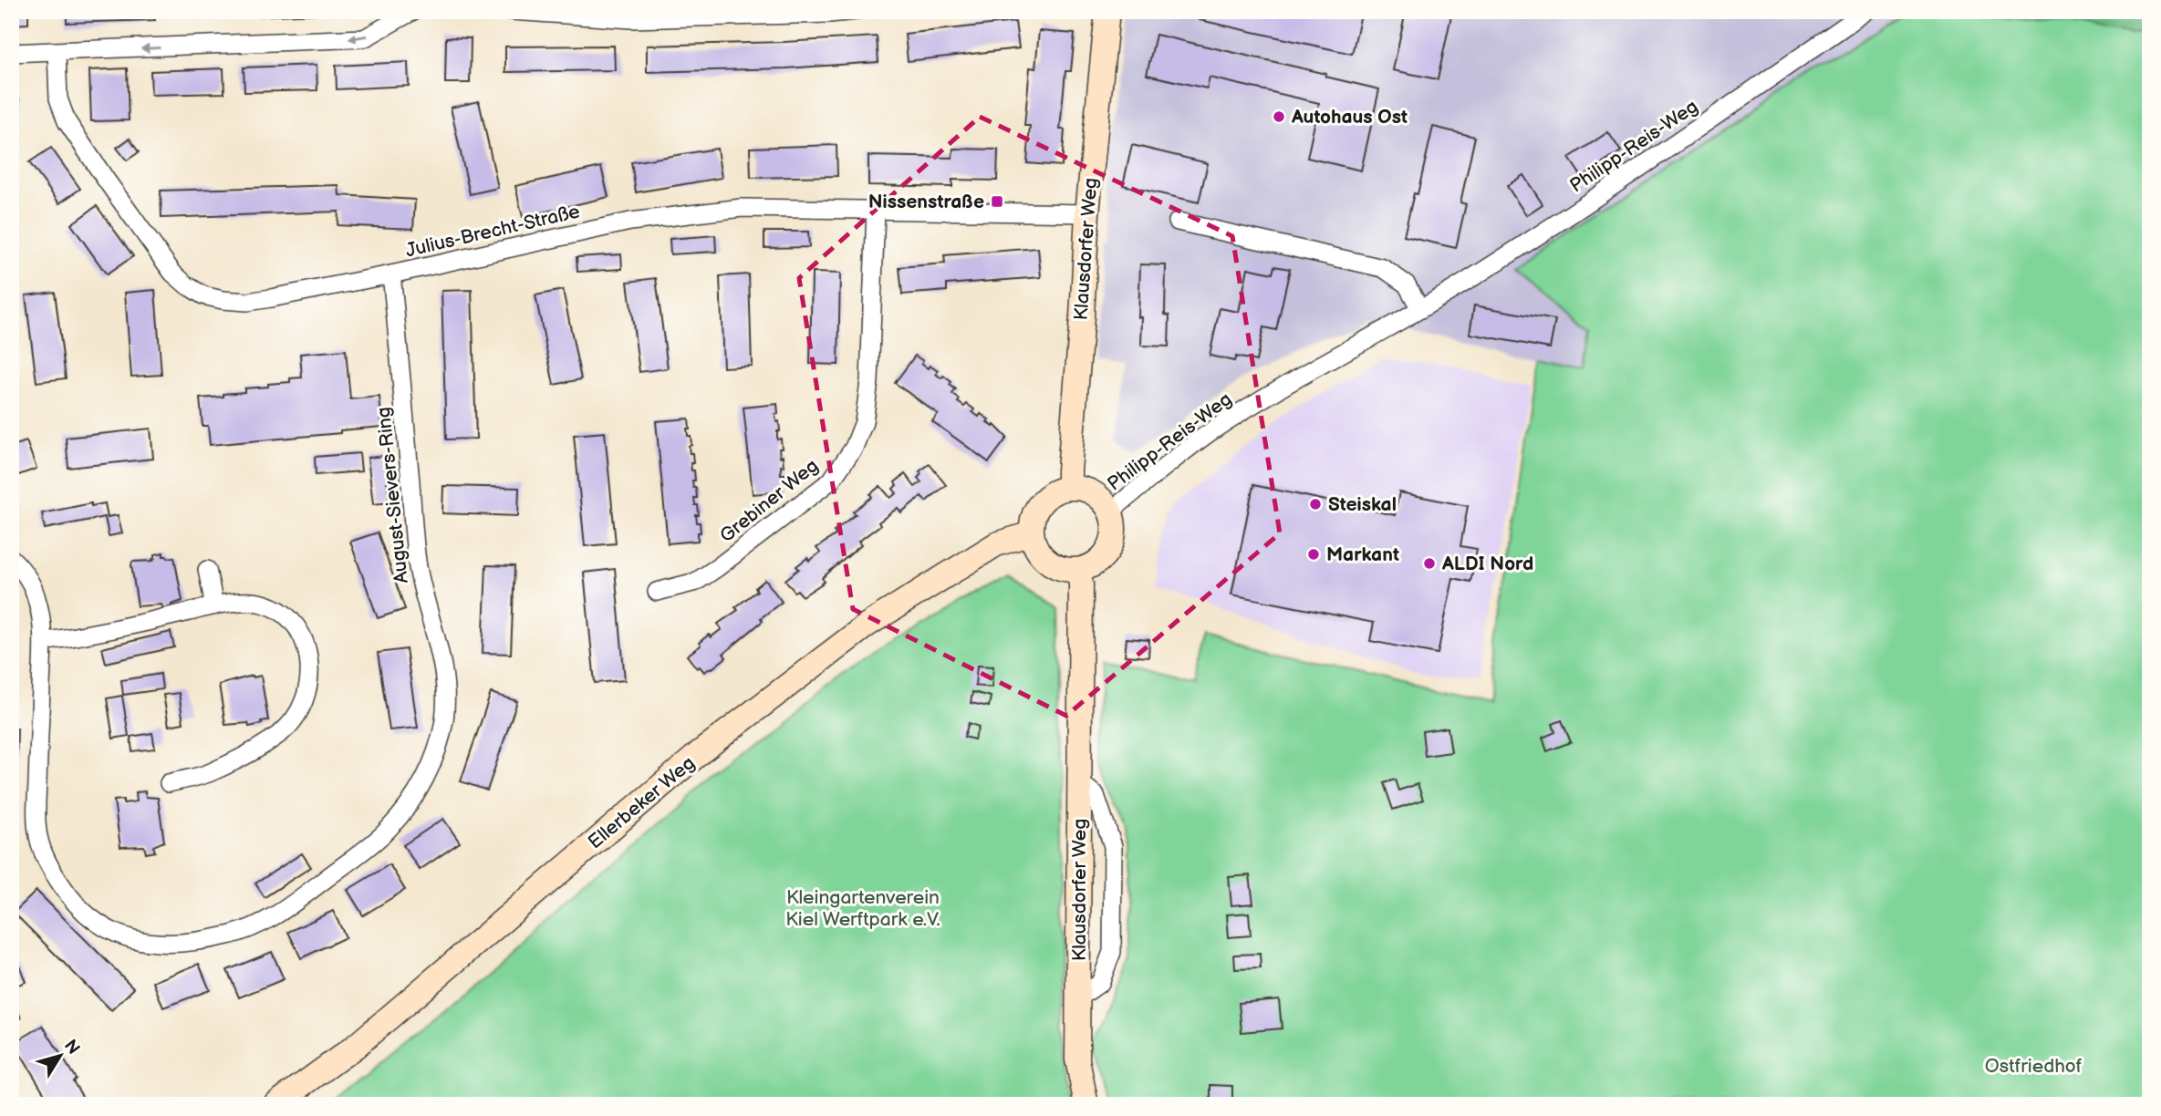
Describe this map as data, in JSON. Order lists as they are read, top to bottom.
{
  "streets": {
    "street": [
      "Philipp-Reis-Weg",
      "Julius-Brecht-Straße",
      "Klausdorfer Weg",
      "August-Sievers-Ring",
      "Grebiner Weg",
      "Ellerbeker Weg"
    ]
  },
  "crossings": [
    ["Philipp-Reis-Weg", "Klausdorfer Weg"],
    ["Philipp-Reis-Weg", "Ellerbeker Weg"],
    ["Julius-Brecht-Straße", "Klausdorfer Weg"],
    ["Julius-Brecht-Straße", "August-Sievers-Ring"],
    ["Julius-Brecht-Straße", "Grebiner Weg"],
    ["Klausdorfer Weg", "Ellerbeker Weg"]
  ],
  "parks": ["Kleingartenverein Kiel Werftpark e.V.", "Ostfriedhof"],
  "places": {
    "other": [
      "Autohaus Ost",
      "Steiskal",
      "Markant",
      "ALDI Nord"
    ],
    "transit": ["Nissenstraße"]
  },
  "north": "top right"
}
